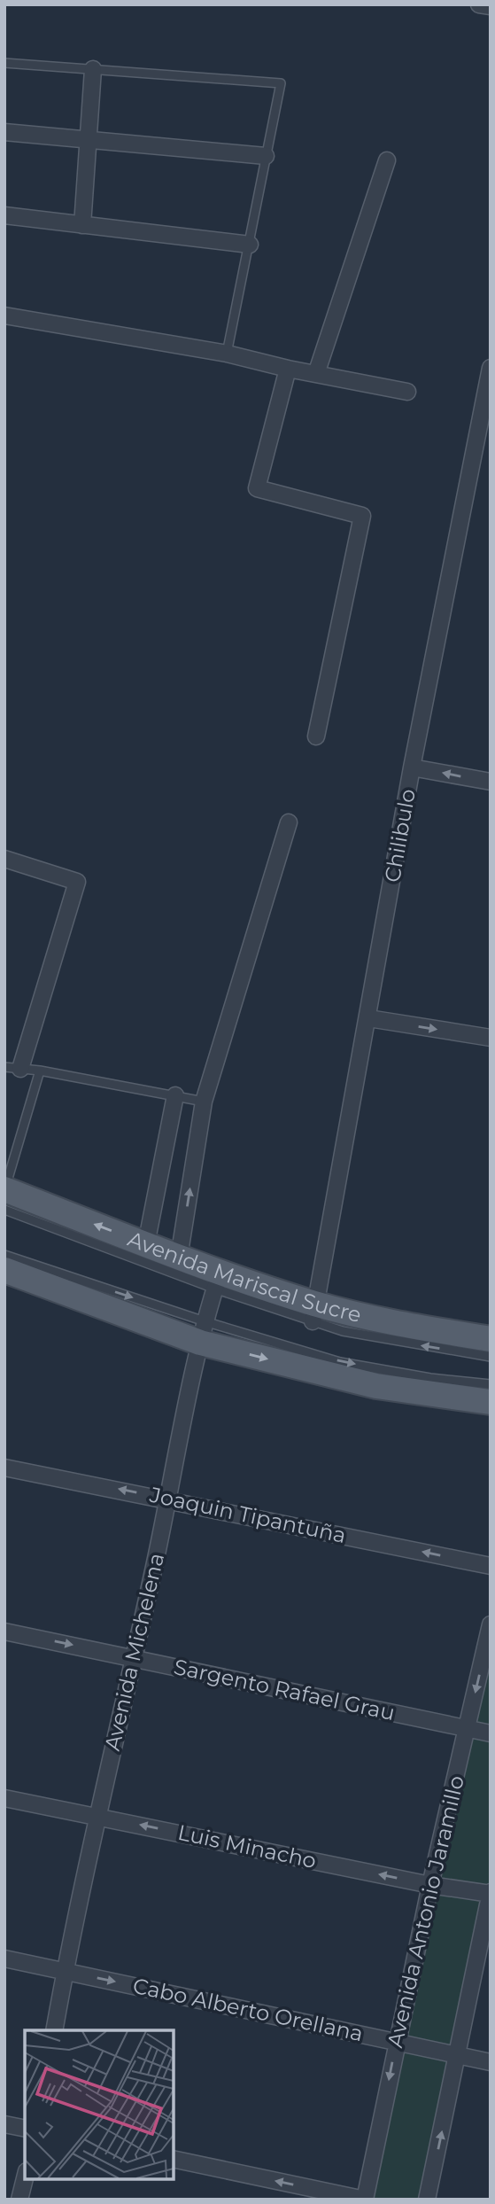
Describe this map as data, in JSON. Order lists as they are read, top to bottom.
{
  "streets": {
    "main road": ["Avenida Mariscal Sucre"],
    "street": [
      "Chilibulo",
      "Joaquin Tipantuña",
      "Avenida Michelena",
      "Sargento Rafael Grau",
      "Luis Minacho",
      "Avenida Antonio Jaramillo",
      "Cabo Alberto Orellana"
    ]
  },
  "crossings": [
    ["Chilibulo", "Avenida Mariscal Sucre"],
    ["Avenida Mariscal Sucre", "Avenida Michelena"],
    ["Joaquin Tipantuña", "Avenida Michelena"],
    ["Avenida Michelena", "Sargento Rafael Grau"],
    ["Avenida Michelena", "Luis Minacho"],
    ["Avenida Michelena", "Cabo Alberto Orellana"],
    ["Sargento Rafael Grau", "Avenida Antonio Jaramillo"],
    ["Luis Minacho", "Avenida Antonio Jaramillo"],
    ["Avenida Antonio Jaramillo", "Cabo Alberto Orellana"]
  ],
  "one_way": ["Joaquin Tipantuña", "Luis Minacho", "Cabo Alberto Orellana"]
}
